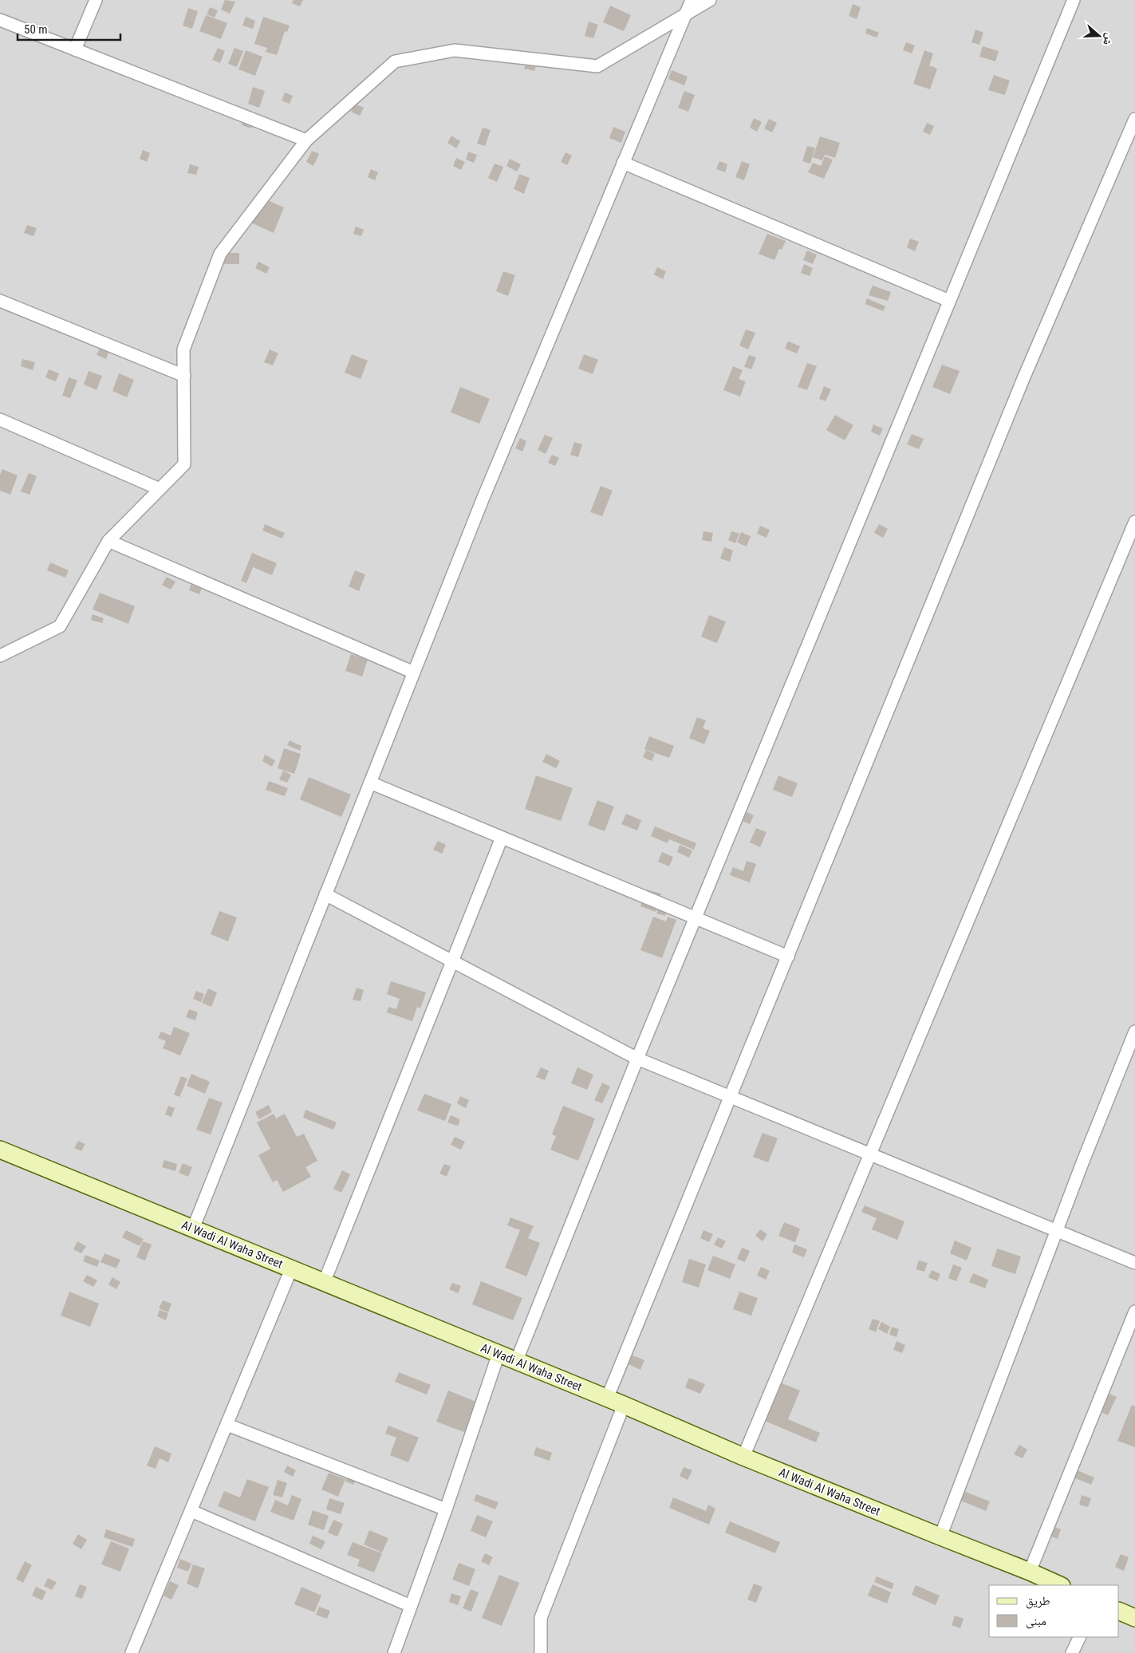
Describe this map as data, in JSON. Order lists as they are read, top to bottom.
{
  "streets": {
    "main road": ["Al Wadi Al Waha Street"]
  },
  "legend": ["طريق", "مبنى"],
  "scale_bar": "50 m",
  "north": "right"
}
